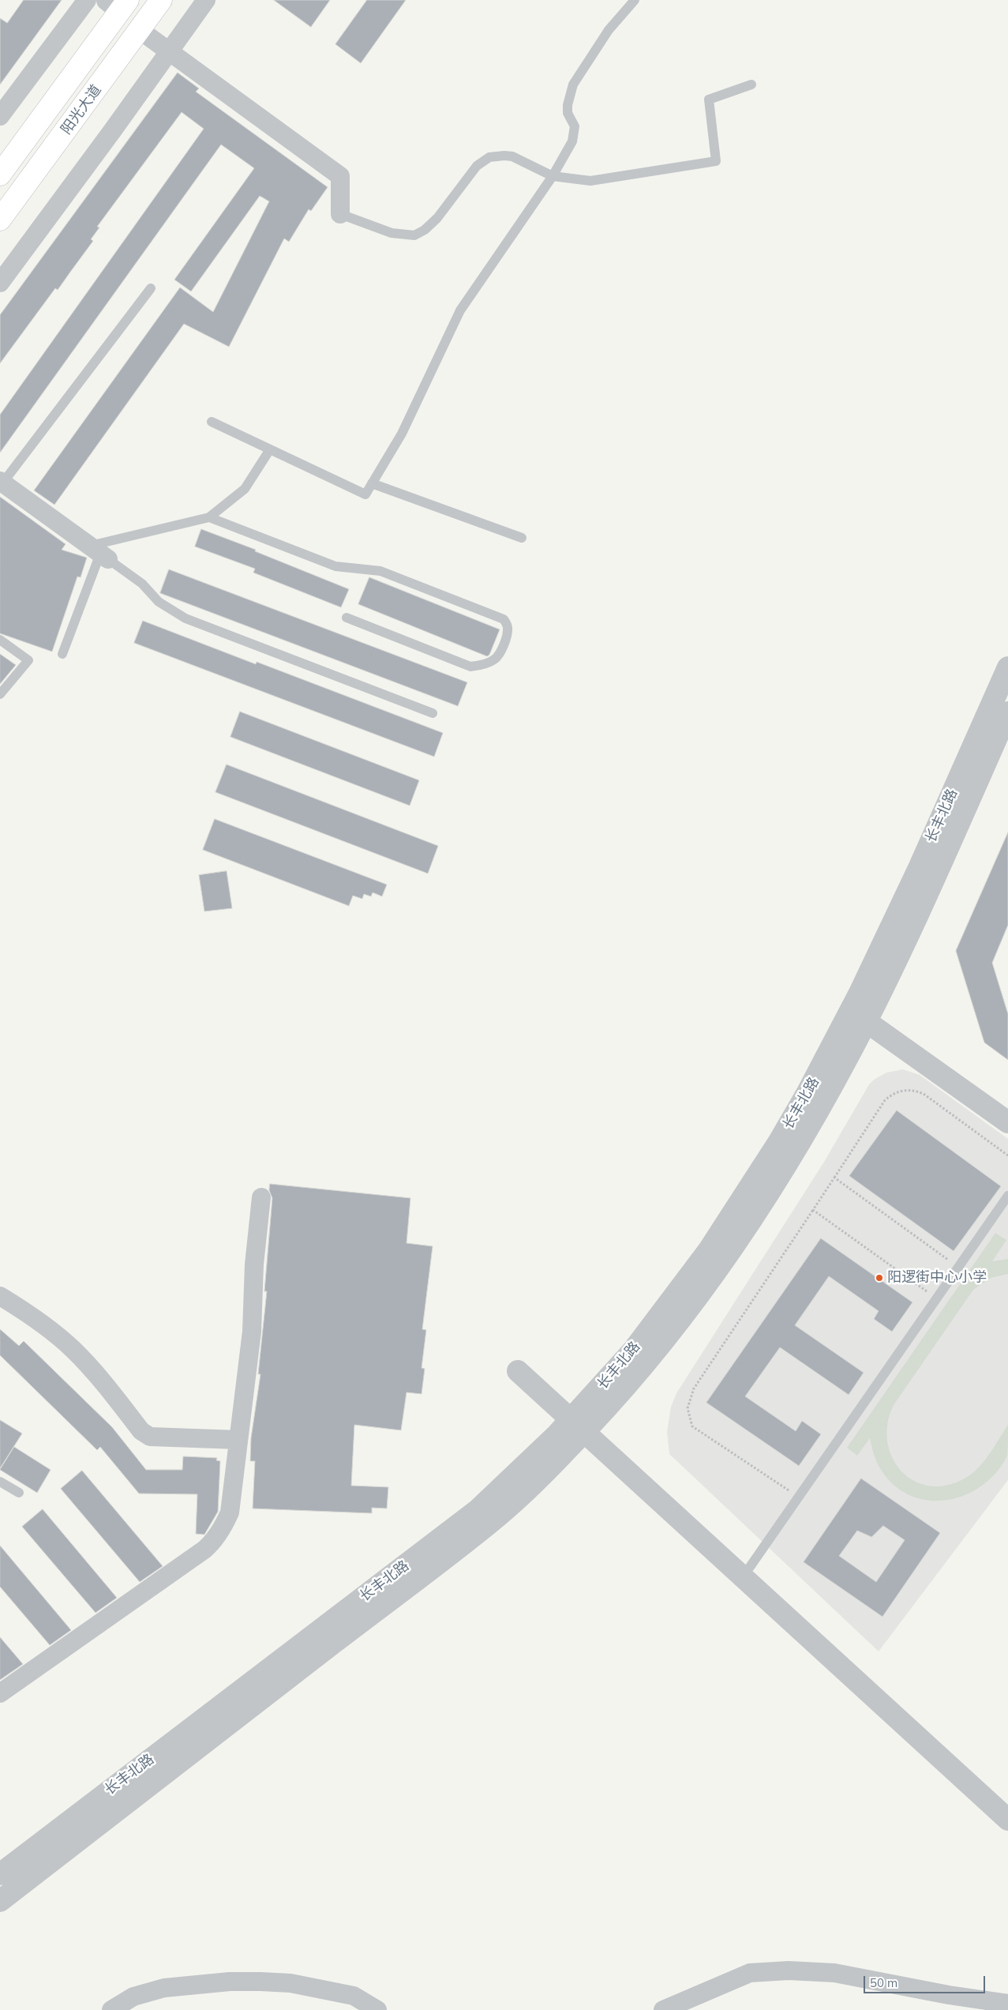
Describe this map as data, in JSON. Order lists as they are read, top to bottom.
{
  "streets": {
    "main road": ["阳光大道"],
    "street": ["长丰北路"]
  },
  "places": ["阳逻街中心小学"],
  "scale_bar": "50 m"
}
